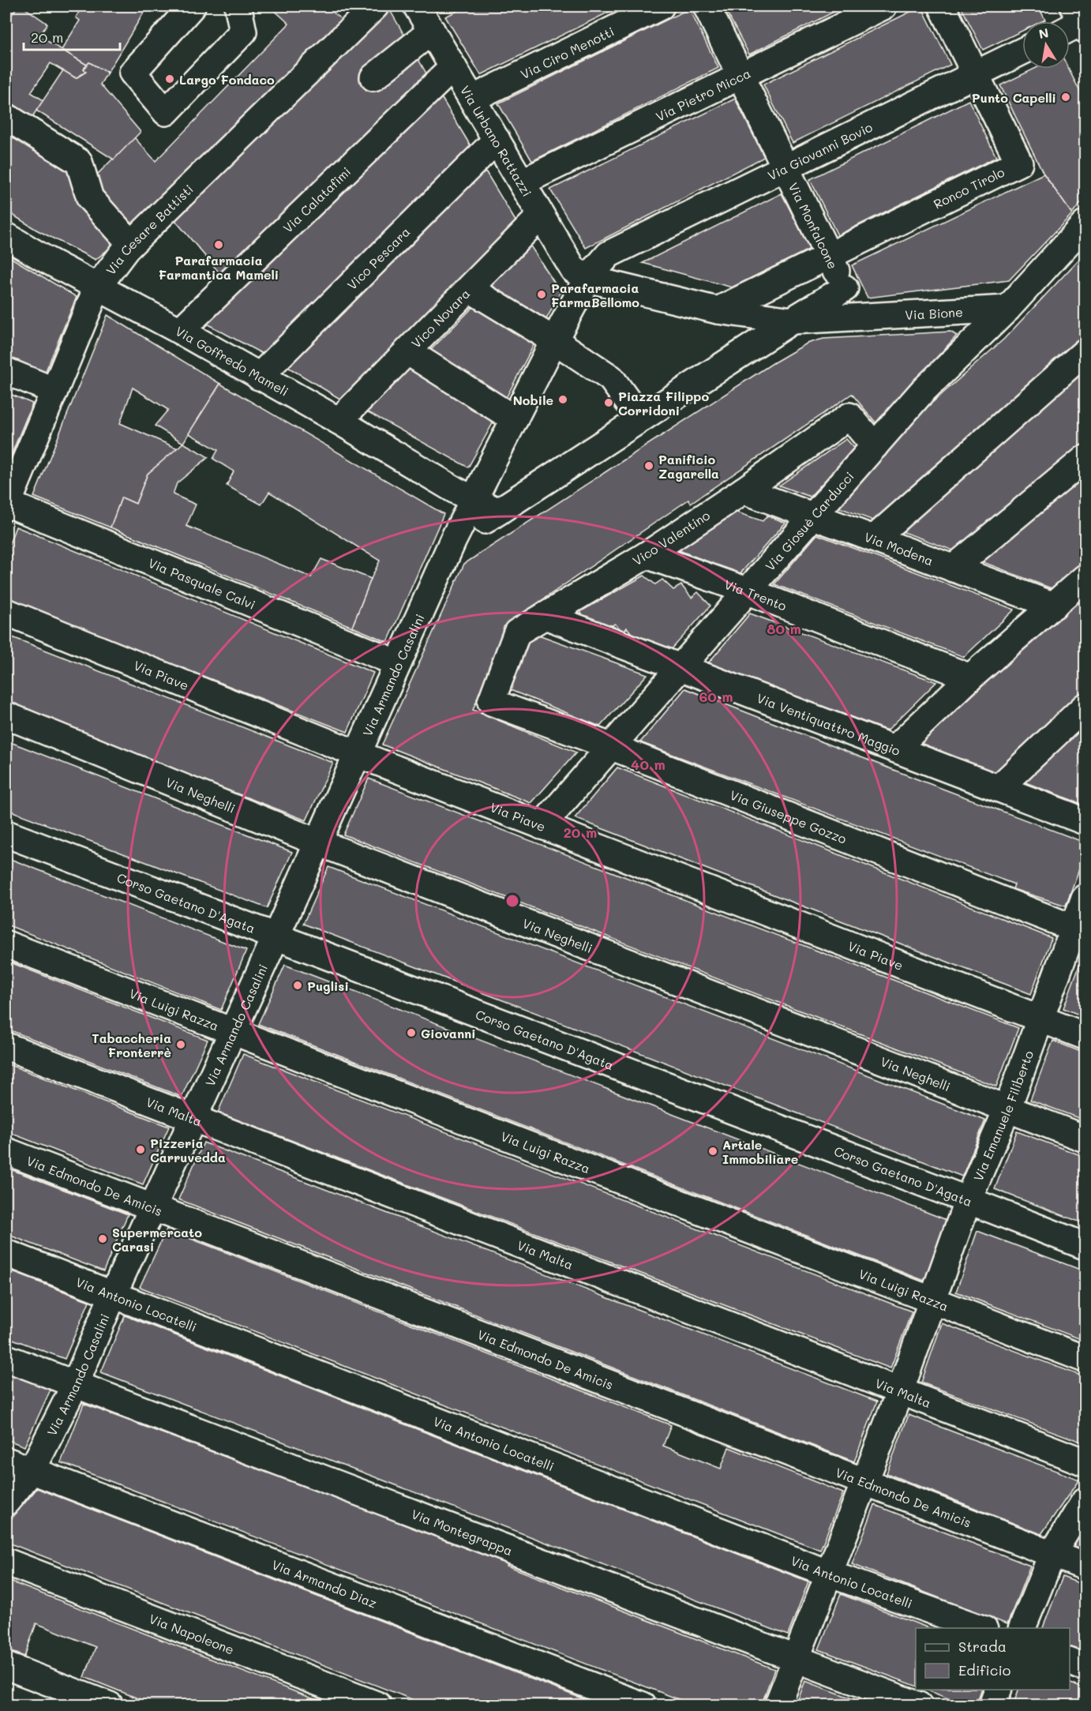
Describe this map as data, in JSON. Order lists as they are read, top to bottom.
{
  "streets": {
    "street": [
      "Via Ciro Menotti",
      "Via Pietro Micca",
      "Via Urbano Rattazzi",
      "Via Giovanni Bovio",
      "Ronco Tirolo",
      "Via Calatafimi",
      "Via Monfalcone",
      "Via Cesare Battisti",
      "Vico Pescara",
      "Via Bione",
      "Vico Novara",
      "Via Goffredo Mameli",
      "Via Giosuè Carducci",
      "Vico Valentino",
      "Via Modena",
      "Via Pasquale Calvi",
      "Via Trento",
      "Via Piave",
      "Via Armando Casalini",
      "Via Ventiquattro Maggio",
      "Via Neghelli",
      "Via Giuseppe Gozzo",
      "Corso Gaetano D'Agata",
      "Via Luigi Razza",
      "Via Malta",
      "Via Emanuele Filiberto",
      "Via Edmondo De Amicis",
      "Via Antonio Locatelli",
      "Via Montegrappa",
      "Via Armando Diaz",
      "Via Napoleone"
    ]
  },
  "crossings": [
    ["Via Ciro Menotti", "Via Urbano Rattazzi"],
    ["Via Pietro Micca", "Via Urbano Rattazzi"],
    ["Via Pietro Micca", "Via Monfalcone"],
    ["Via Urbano Rattazzi", "Via Calatafimi"],
    ["Via Urbano Rattazzi", "Vico Pescara"],
    ["Via Urbano Rattazzi", "Via Bione"],
    ["Via Urbano Rattazzi", "Vico Novara"],
    ["Via Urbano Rattazzi", "Via Armando Casalini"],
    ["Via Giovanni Bovio", "Ronco Tirolo"],
    ["Via Giovanni Bovio", "Via Monfalcone"],
    ["Via Giovanni Bovio", "Via Armando Casalini"],
    ["Ronco Tirolo", "Via Monfalcone"],
    ["Via Calatafimi", "Via Goffredo Mameli"],
    ["Via Monfalcone", "Via Bione"],
    ["Via Cesare Battisti", "Via Goffredo Mameli"],
    ["Via Cesare Battisti", "Via Pasquale Calvi"],
    ["Vico Pescara", "Via Goffredo Mameli"],
    ["Via Bione", "Via Giosuè Carducci"],
    ["Via Bione", "Via Armando Casalini"],
    ["Vico Novara", "Via Goffredo Mameli"],
    ["Via Goffredo Mameli", "Via Armando Casalini"],
    ["Via Giosuè Carducci", "Vico Valentino"],
    ["Via Giosuè Carducci", "Via Modena"],
    ["Via Giosuè Carducci", "Via Trento"],
    ["Via Giosuè Carducci", "Via Piave"],
    ["Via Giosuè Carducci", "Via Ventiquattro Maggio"],
    ["Via Giosuè Carducci", "Via Giuseppe Gozzo"],
    ["Vico Valentino", "Via Modena"],
    ["Vico Valentino", "Via Trento"],
    ["Vico Valentino", "Via Ventiquattro Maggio"],
    ["Vico Valentino", "Via Giuseppe Gozzo"],
    ["Via Pasquale Calvi", "Via Armando Casalini"],
    ["Via Piave", "Via Armando Casalini"],
    ["Via Piave", "Via Emanuele Filiberto"],
    ["Via Armando Casalini", "Via Neghelli"],
    ["Via Armando Casalini", "Corso Gaetano D'Agata"],
    ["Via Armando Casalini", "Via Luigi Razza"],
    ["Via Armando Casalini", "Via Malta"],
    ["Via Armando Casalini", "Via Edmondo De Amicis"],
    ["Via Armando Casalini", "Via Antonio Locatelli"],
    ["Via Armando Casalini", "Via Montegrappa"],
    ["Via Armando Casalini", "Via Armando Diaz"],
    ["Via Neghelli", "Via Emanuele Filiberto"],
    ["Via Giuseppe Gozzo", "Via Emanuele Filiberto"],
    ["Corso Gaetano D'Agata", "Via Emanuele Filiberto"],
    ["Via Luigi Razza", "Via Emanuele Filiberto"],
    ["Via Malta", "Via Emanuele Filiberto"],
    ["Via Emanuele Filiberto", "Via Edmondo De Amicis"],
    ["Via Emanuele Filiberto", "Via Antonio Locatelli"],
    ["Via Emanuele Filiberto", "Via Montegrappa"]
  ],
  "places": [
    "Largo Fondaco",
    "Punto Capelli",
    "Parafarmacia Farmantica Mameli",
    "Parafarmacia FarmaBellomo",
    "Nobile",
    "Piazza Filippo Corridoni",
    "Panificio Zagarella",
    "Puglisi",
    "Giovanni",
    "Tabaccheria Fronterrè",
    "Pizzeria Carruvedda",
    "Artale Immobiliare",
    "Supermercato Carasi"
  ],
  "legend": ["Strada", "Edificio"],
  "scale_bar": "20 m",
  "north": "top",
  "rings": [
    "80 m",
    "60 m",
    "40 m",
    "20 m"
  ]
}
